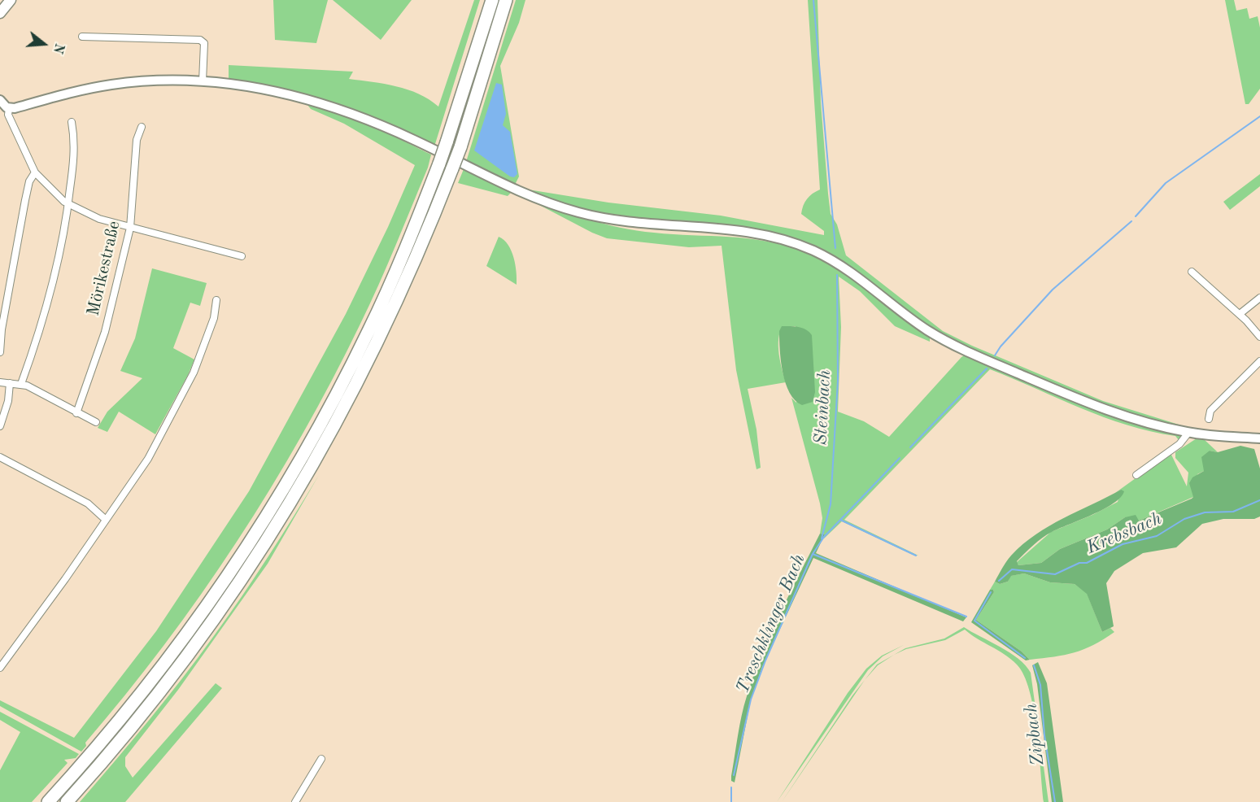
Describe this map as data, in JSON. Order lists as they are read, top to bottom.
{
  "streets": {
    "street": ["Mörikestraße"]
  },
  "water": [
    "Steinbach",
    "Krebsbach",
    "Treschklinger Bach",
    "Zipbach"
  ],
  "north": "right"
}
